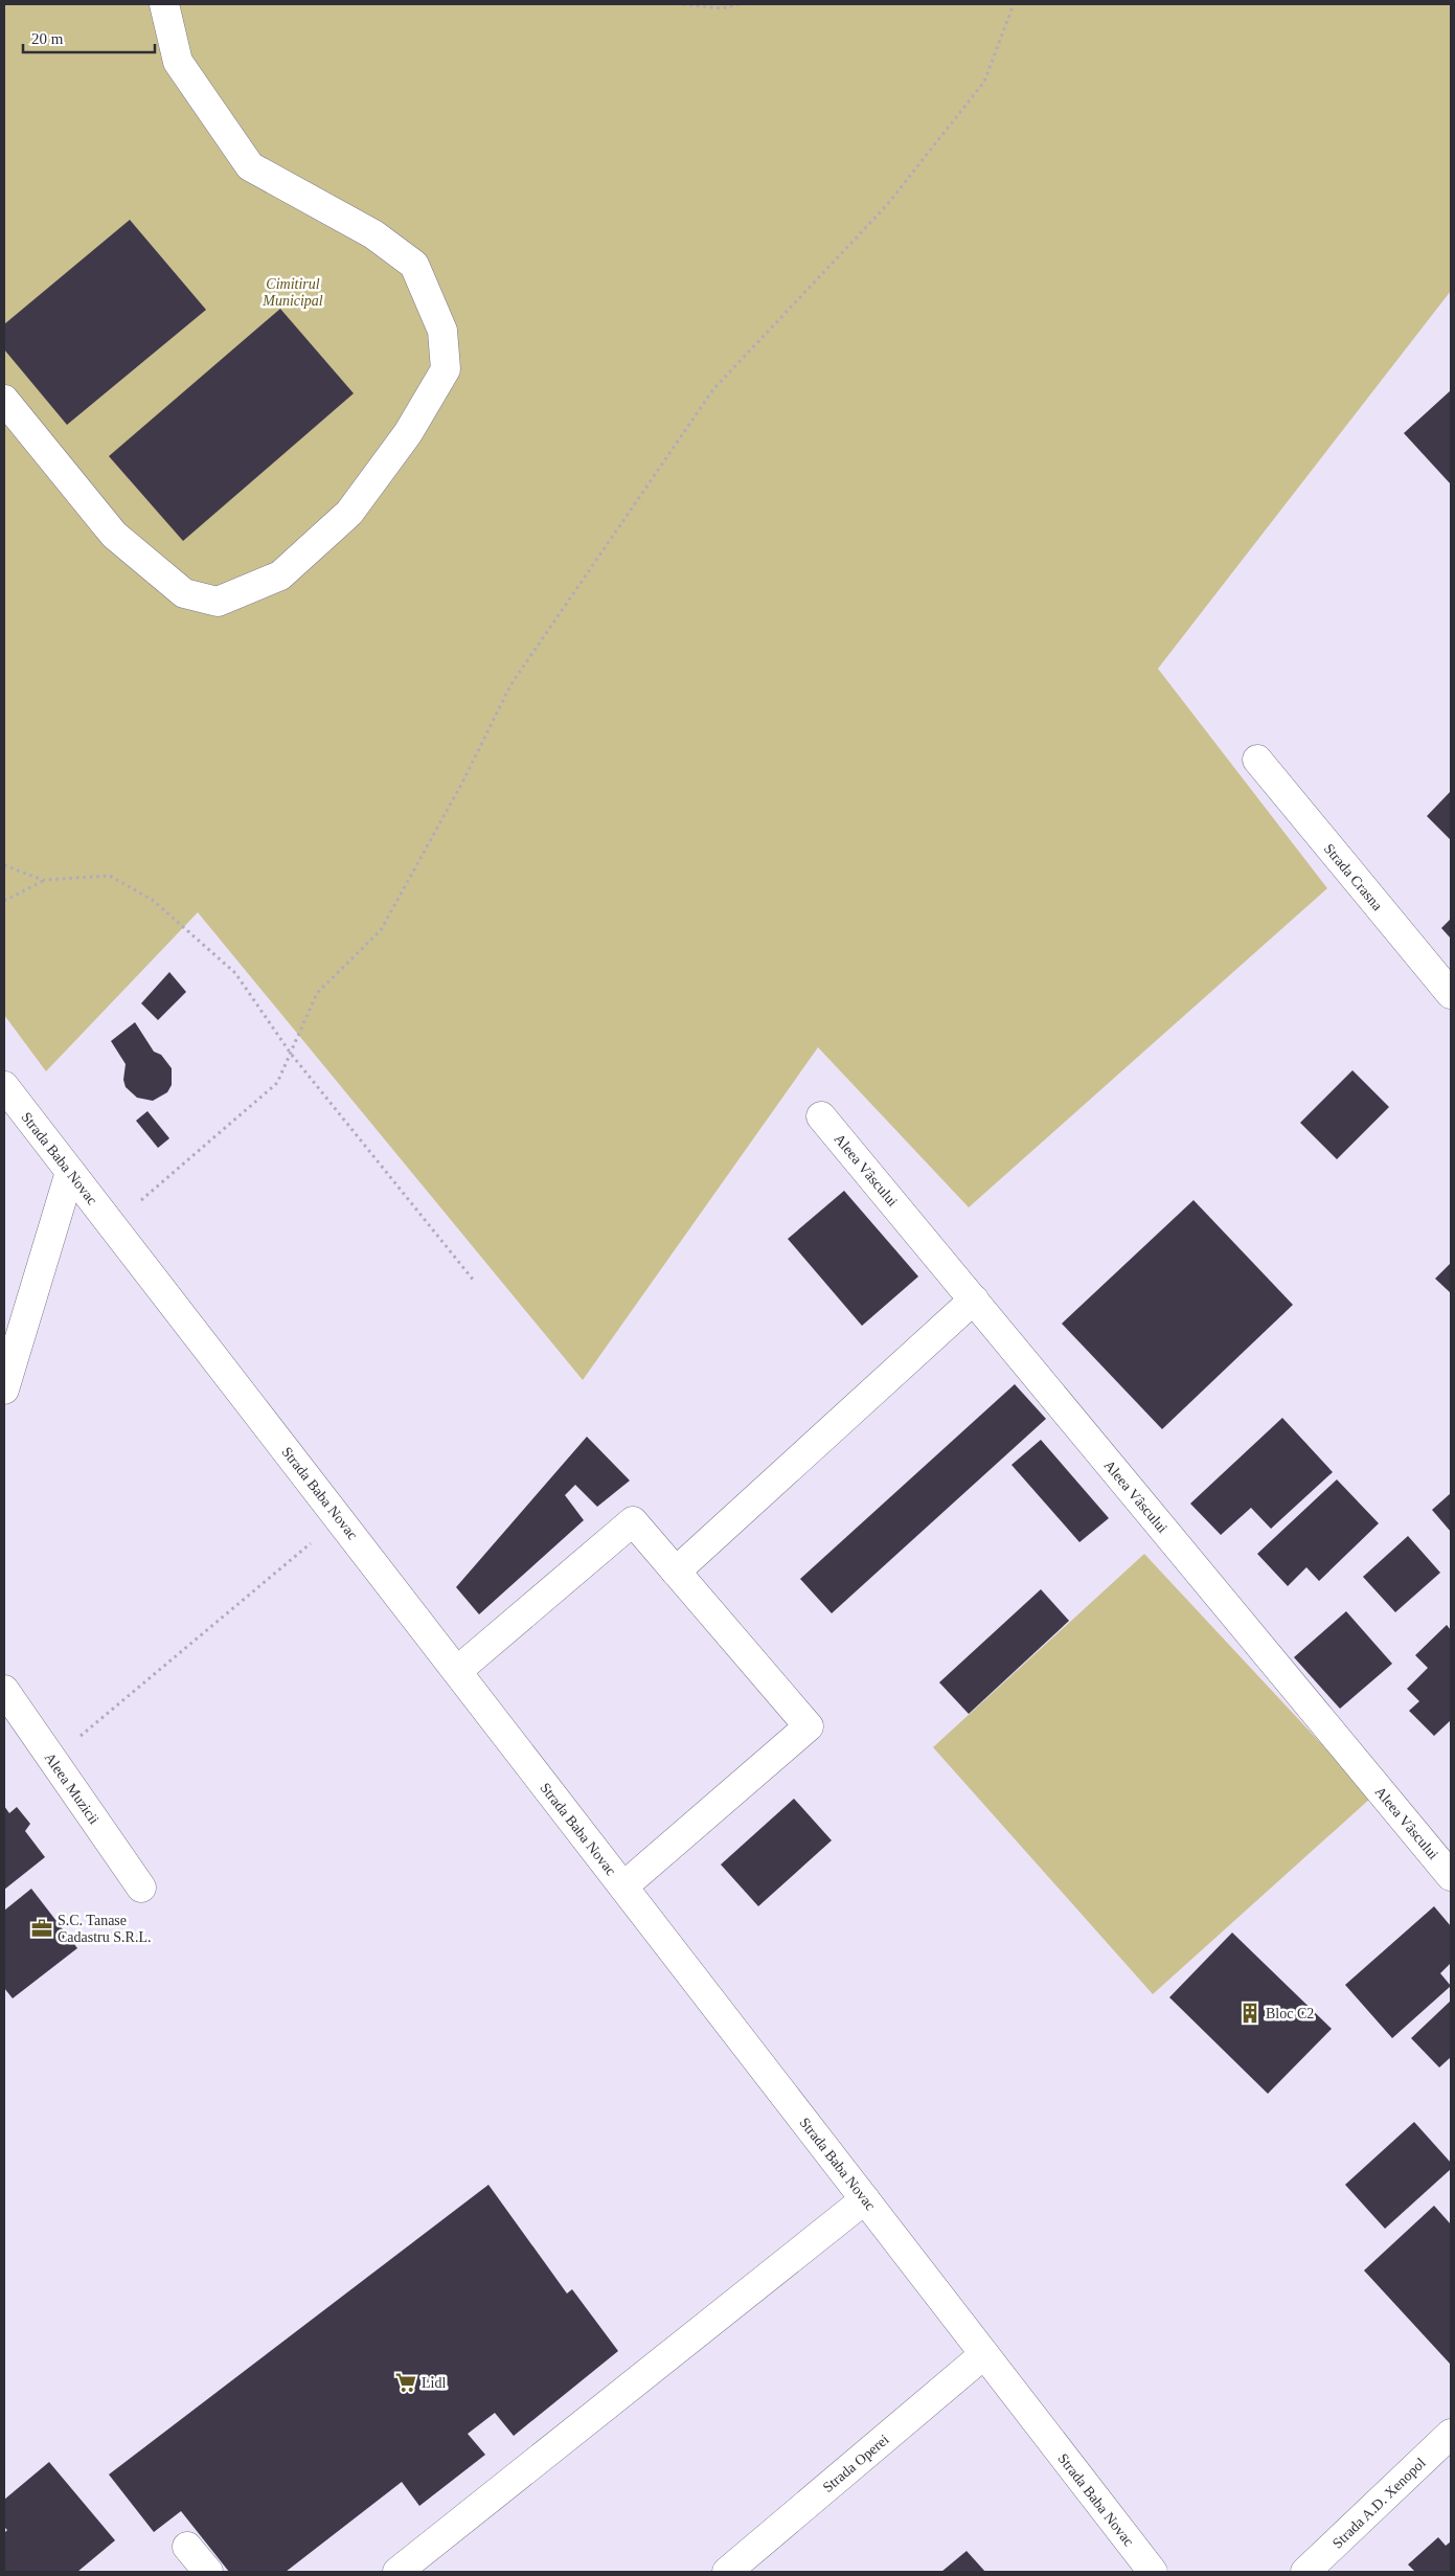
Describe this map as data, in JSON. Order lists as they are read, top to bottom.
{
  "streets": {
    "street": [
      "Strada Crasna",
      "Strada Baba Novac",
      "Aleea Vâscului",
      "Aleea Muzicii",
      "Strada Operei",
      "Strada A.D. Xenopol"
    ]
  },
  "crossings": [
    ["Strada Baba Novac", "Strada Operei"]
  ],
  "parks": ["Cimitirul Municipal"],
  "places": {
    "office": ["S.C. Tanase Cadastru S.R.L."],
    "building": ["Bloc C2"],
    "supermarket": ["Lidl"]
  },
  "scale_bar": "20 m"
}
